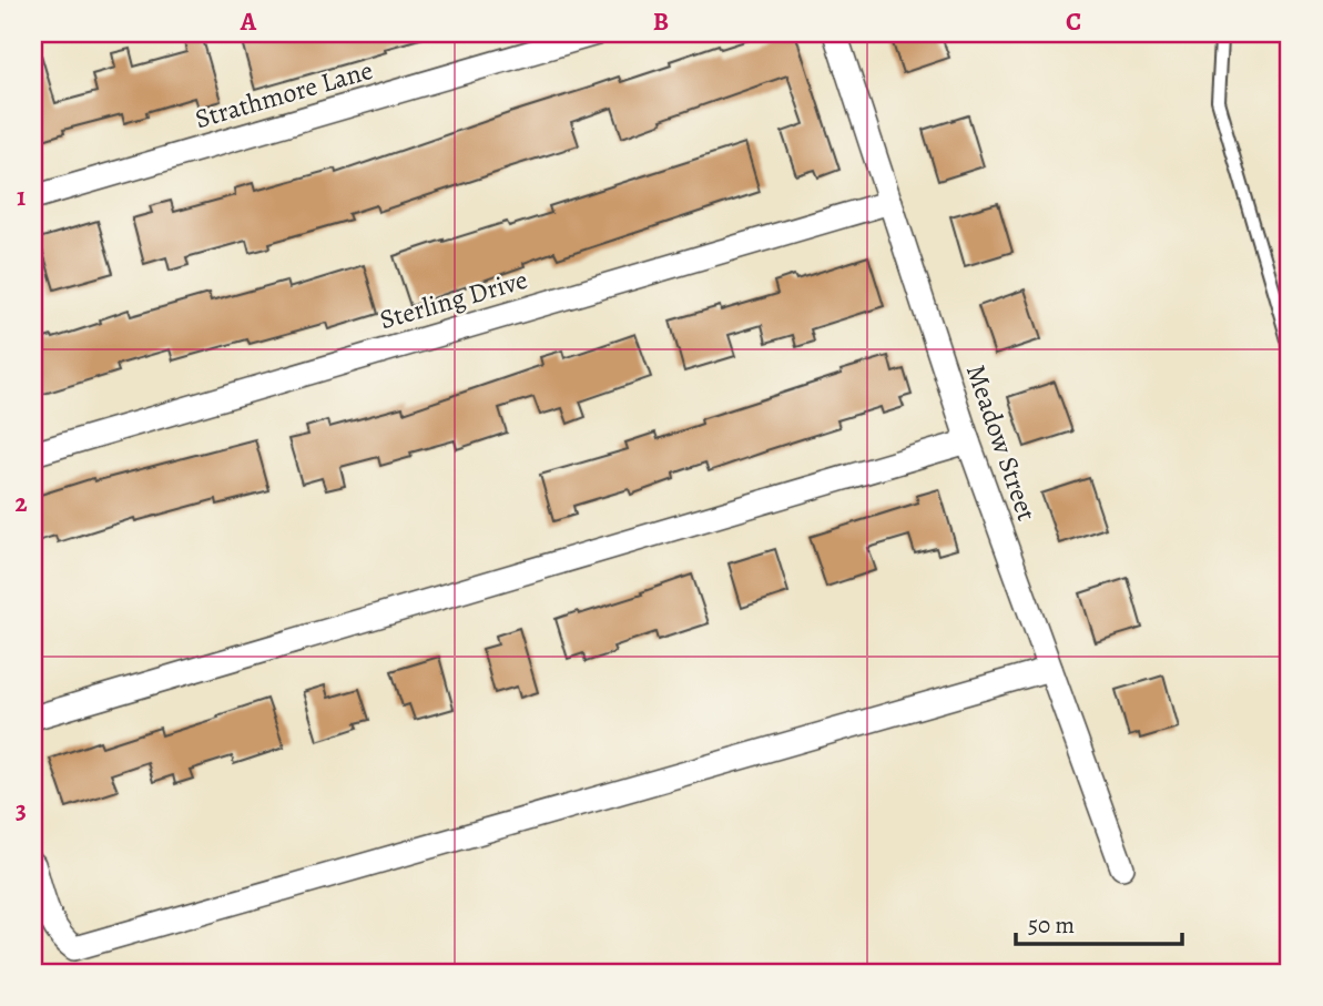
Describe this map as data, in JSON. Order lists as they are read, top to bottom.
{
  "streets": {
    "street": ["Strathmore Lane", "Sterling Drive", "Meadow Street"]
  },
  "crossings": [
    ["Sterling Drive", "Meadow Street"]
  ],
  "scale_bar": "50 m",
  "grid": {
    "columns": ["A", "B", "C"],
    "rows": ["1", "2", "3"]
  }
}
